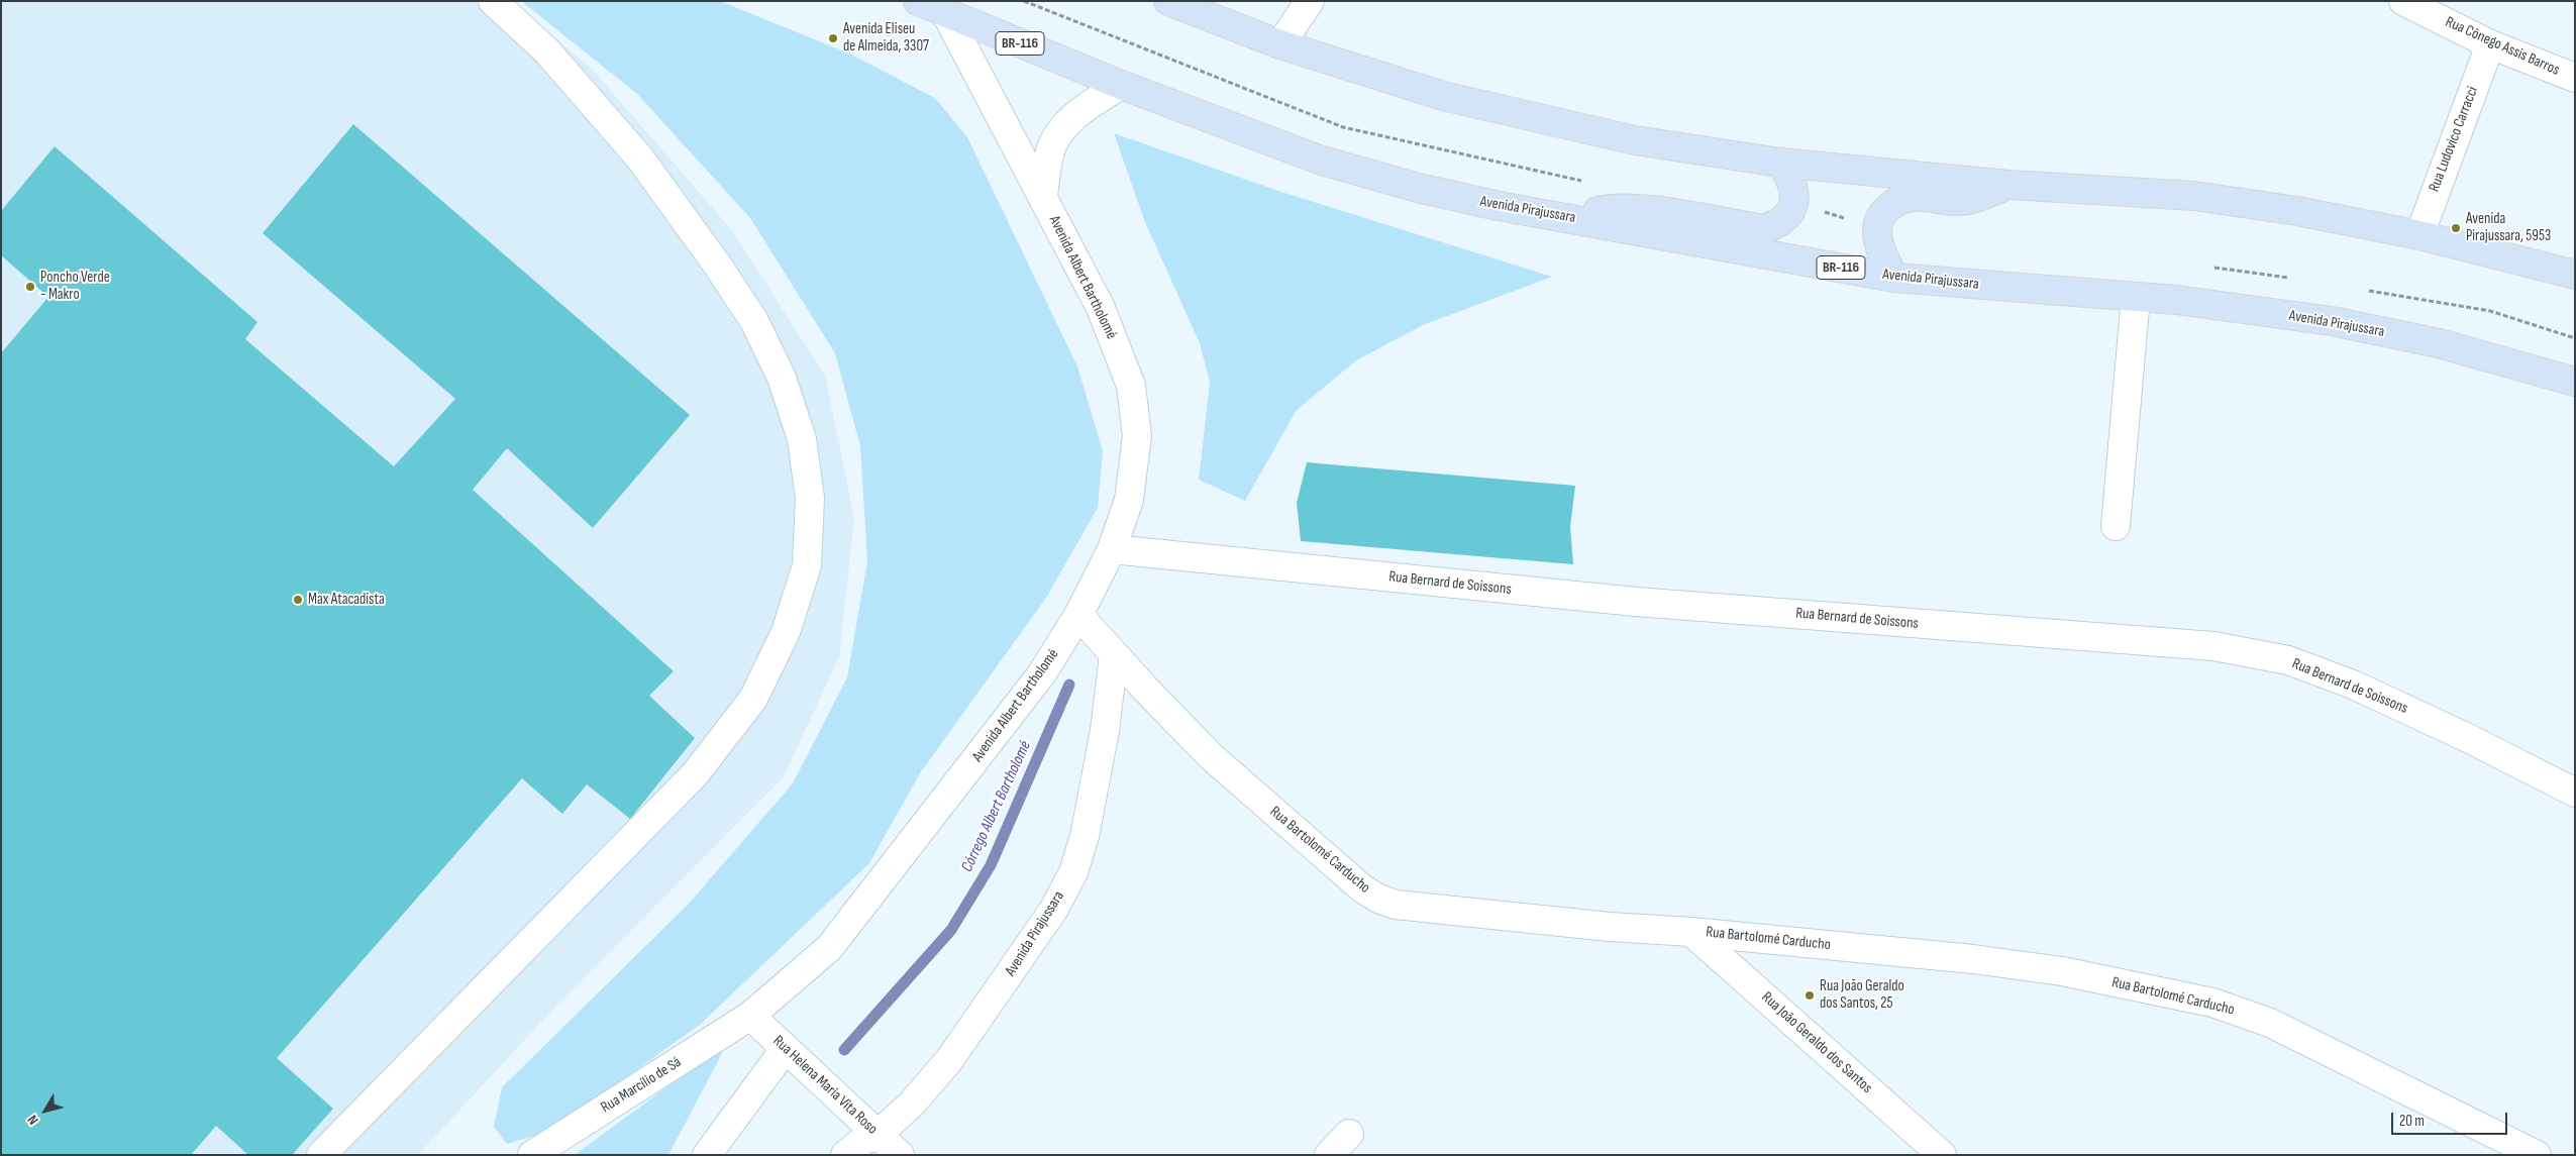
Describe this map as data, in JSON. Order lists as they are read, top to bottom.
{
  "streets": {
    "main road": ["BR-116", "Avenida Pirajussara"],
    "street": [
      "Rua Cônego Assis Barros",
      "Rua Ludovico Carracci",
      "Avenida Albert Bartholomé",
      "Rua Bernard de Soissons",
      "Rua Bartolomé Carducho",
      "Rua João Geraldo dos Santos",
      "Rua Marcílio de Sá",
      "Rua Helena Maria Vita Roso"
    ]
  },
  "crossings": [
    ["BR-116", "Avenida Pirajussara"],
    ["BR-116", "Avenida Albert Bartholomé"],
    ["Rua Cônego Assis Barros", "Rua Ludovico Carracci"],
    ["Avenida Pirajussara", "Rua Bartolomé Carducho"],
    ["Avenida Pirajussara", "Rua Helena Maria Vita Roso"],
    ["Avenida Albert Bartholomé", "Rua Bernard de Soissons"],
    ["Avenida Albert Bartholomé", "Rua Bartolomé Carducho"],
    ["Avenida Albert Bartholomé", "Rua Marcílio de Sá"],
    ["Avenida Albert Bartholomé", "Rua Helena Maria Vita Roso"],
    ["Rua Bartolomé Carducho", "Rua João Geraldo dos Santos"],
    ["Rua Marcílio de Sá", "Rua Helena Maria Vita Roso"]
  ],
  "water": ["Córrego Albert Bartholomé"],
  "places": [
    "Avenida Eliseu de Almeida, 3307",
    "Avenida Pirajussara, 5953",
    "Poncho Verde - Makro",
    "Max Atacadista",
    "Rua João Geraldo dos Santos, 25"
  ],
  "scale_bar": "20 m",
  "north": "bottom left"
}
